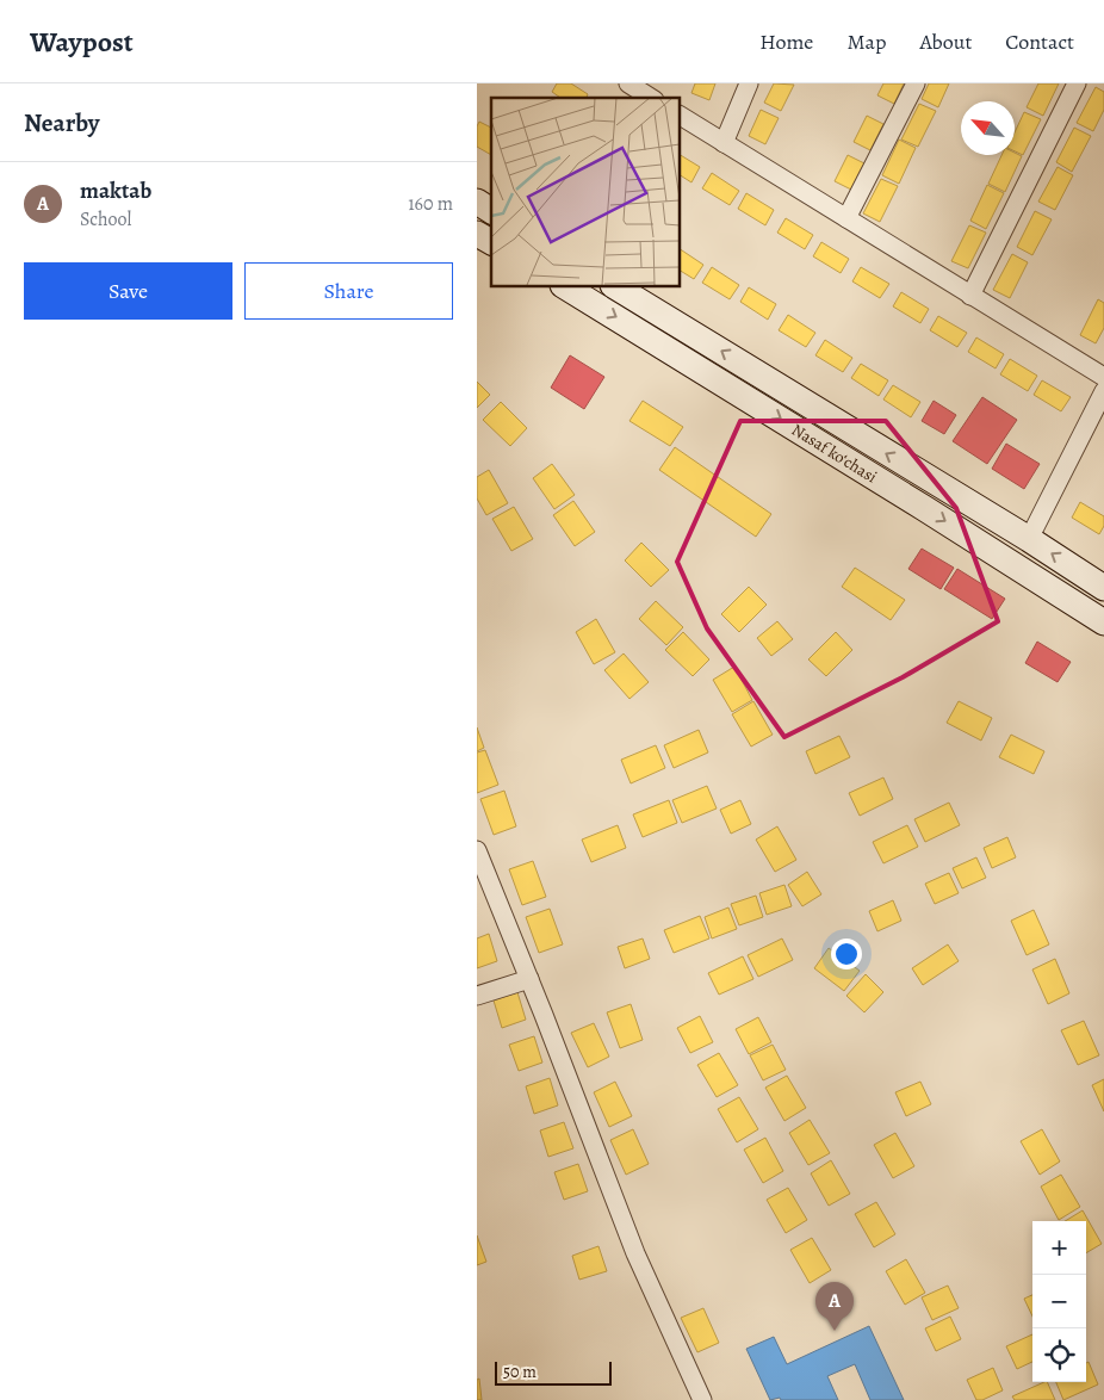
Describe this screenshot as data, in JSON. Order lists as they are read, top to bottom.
{
  "streets": {
    "main road": ["Nasaf ko‘chasi"]
  },
  "scale_bar": "50 m",
  "north": "top left",
  "page": {
    "header": "Waypost",
    "nav": [
      "Home",
      "Map",
      "About",
      "Contact"
    ],
    "heading": "Nearby",
    "list": [
      {
        "mark": "A",
        "name": "maktab",
        "note": "School",
        "value": "160 m"
      }
    ],
    "buttons": ["Save", "Share"],
    "map_buttons": ["+", "−"],
    "pins": "A",
    "scale": "50 m"
  }
}
